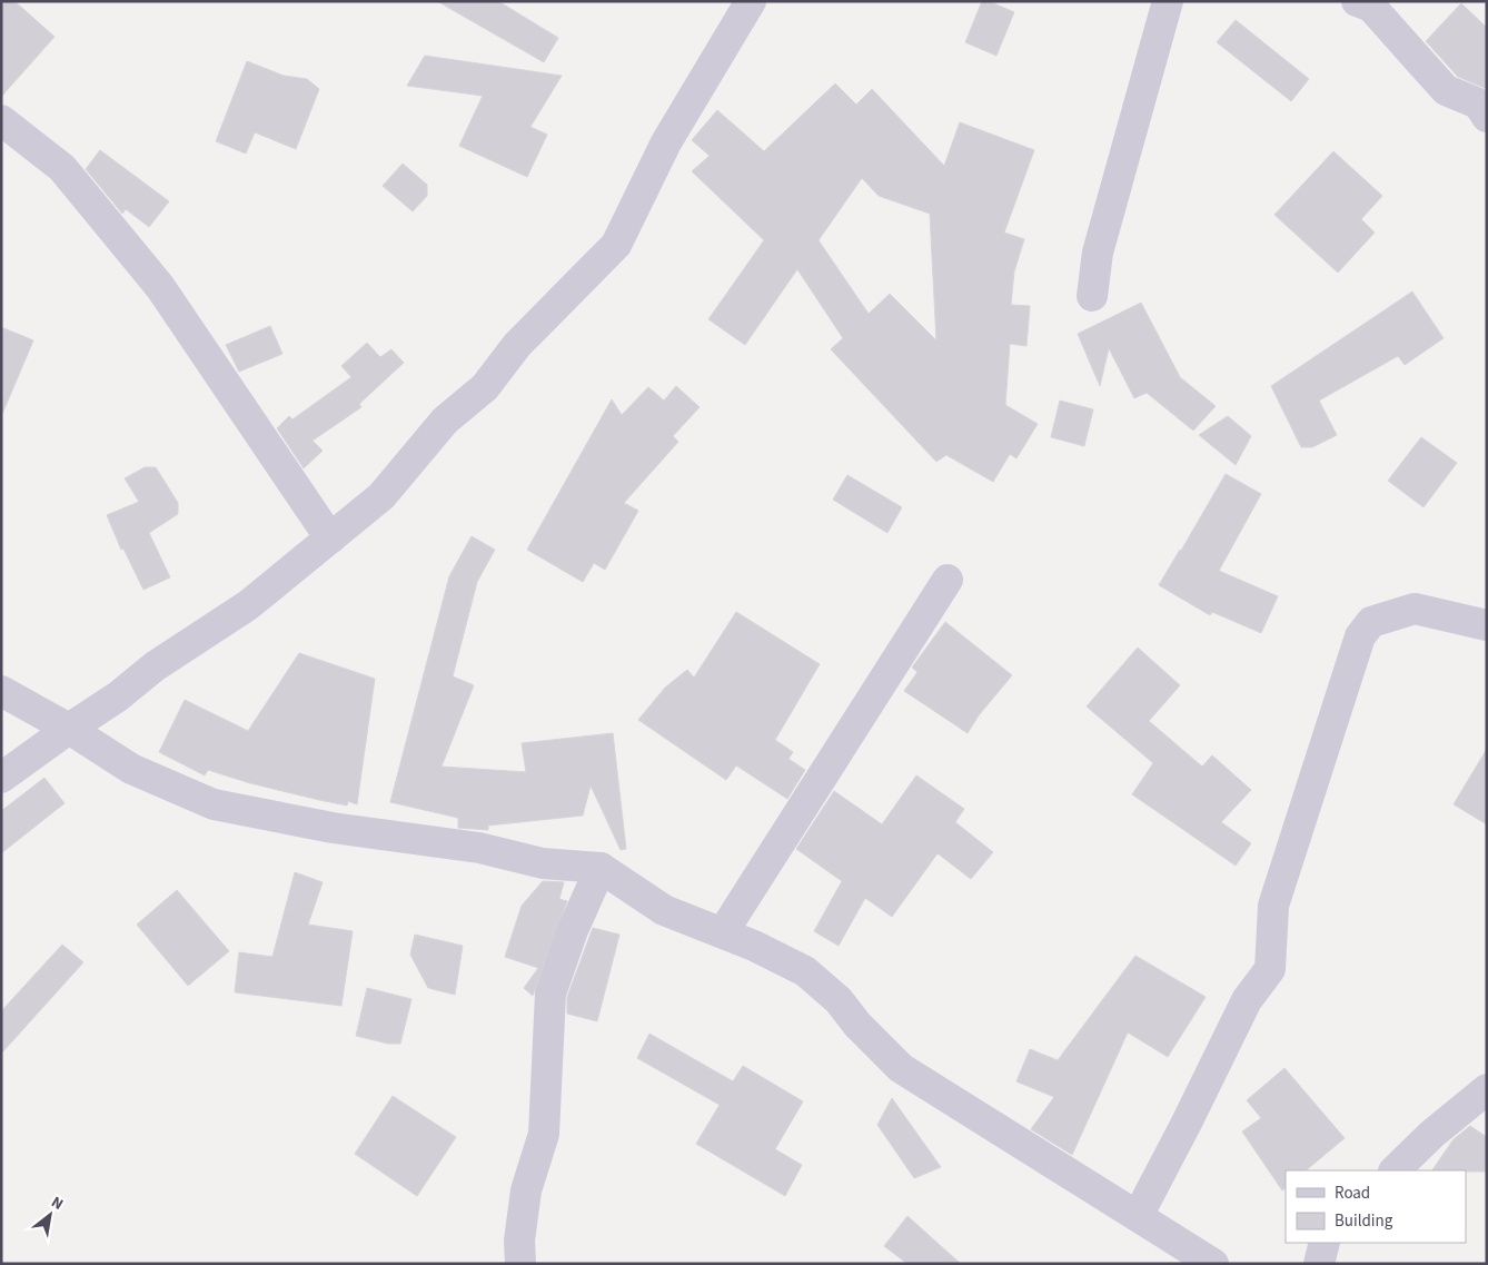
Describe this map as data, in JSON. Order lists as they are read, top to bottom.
{
  "legend": ["Road", "Building"],
  "north": "top right"
}
